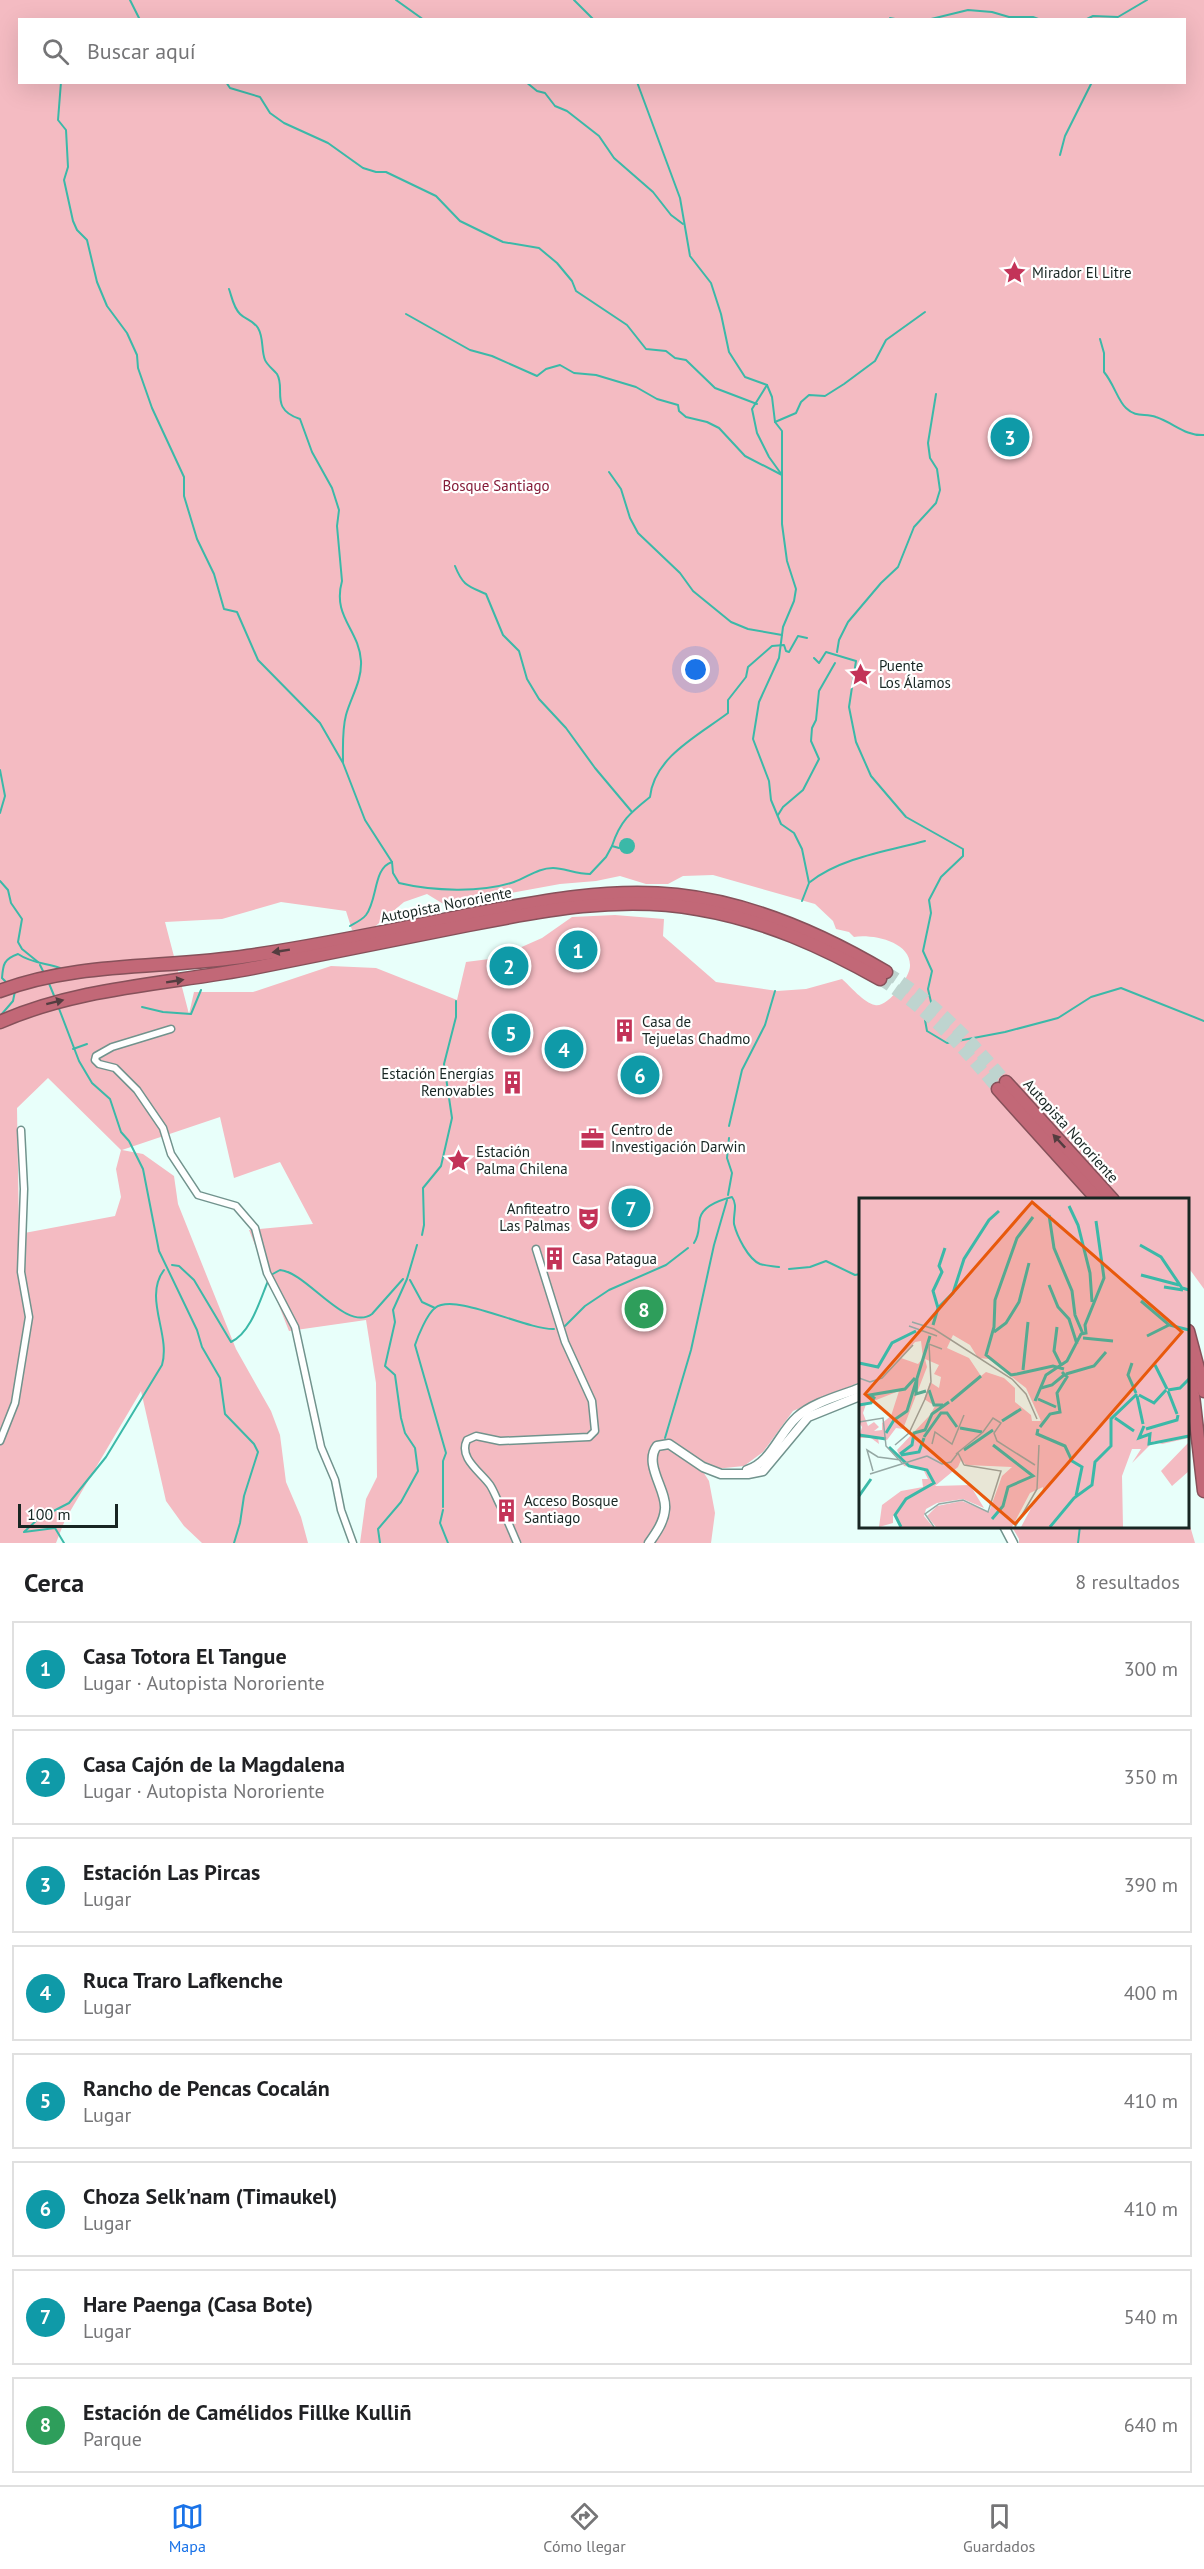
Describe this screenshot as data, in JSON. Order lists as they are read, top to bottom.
{
  "streets": {
    "highway": ["Autopista Nororiente"]
  },
  "parks": ["Bosque Santiago"],
  "places": {
    "place": ["Mirador El Litre", "Puente Los Álamos", "Estación Palma Chilena"],
    "building": [
      "Casa de Tejuelas Chadmo",
      "Estación Energías Renovables",
      "Casa Patagua",
      "Acceso Bosque Santiago"
    ],
    "office": ["Centro de Investigación Darwin"],
    "theatre": ["Anfiteatro Las Palmas"]
  },
  "scale_bar": "100 m",
  "page": {
    "search": "Buscar aquí",
    "pins": [
      "3",
      "1",
      "2",
      "5",
      "4",
      "6",
      "7",
      "8"
    ],
    "scale": "100 m",
    "heading": ["Cerca", "8 resultados"],
    "list": [
      {
        "mark": "1",
        "name": "Casa Totora El Tangue",
        "note": "Lugar · Autopista Nororiente",
        "value": "300 m"
      },
      {
        "mark": "2",
        "name": "Casa Cajón de la Magdalena",
        "note": "Lugar · Autopista Nororiente",
        "value": "350 m"
      },
      {
        "mark": "3",
        "name": "Estación Las Pircas",
        "note": "Lugar",
        "value": "390 m"
      },
      {
        "mark": "4",
        "name": "Ruca Traro Lafkenche",
        "note": "Lugar",
        "value": "400 m"
      },
      {
        "mark": "5",
        "name": "Rancho de Pencas Cocalán",
        "note": "Lugar",
        "value": "410 m"
      },
      {
        "mark": "6",
        "name": "Choza Selk'nam (Timaukel)",
        "note": "Lugar",
        "value": "410 m"
      },
      {
        "mark": "7",
        "name": "Hare Paenga (Casa Bote)",
        "note": "Lugar",
        "value": "540 m"
      },
      {
        "mark": "8",
        "name": "Estación de Camélidos Fillke Kulliñ",
        "note": "Parque",
        "value": "640 m"
      }
    ],
    "nav": ["Mapa", "Cómo llegar", "Guardados"]
  }
}
